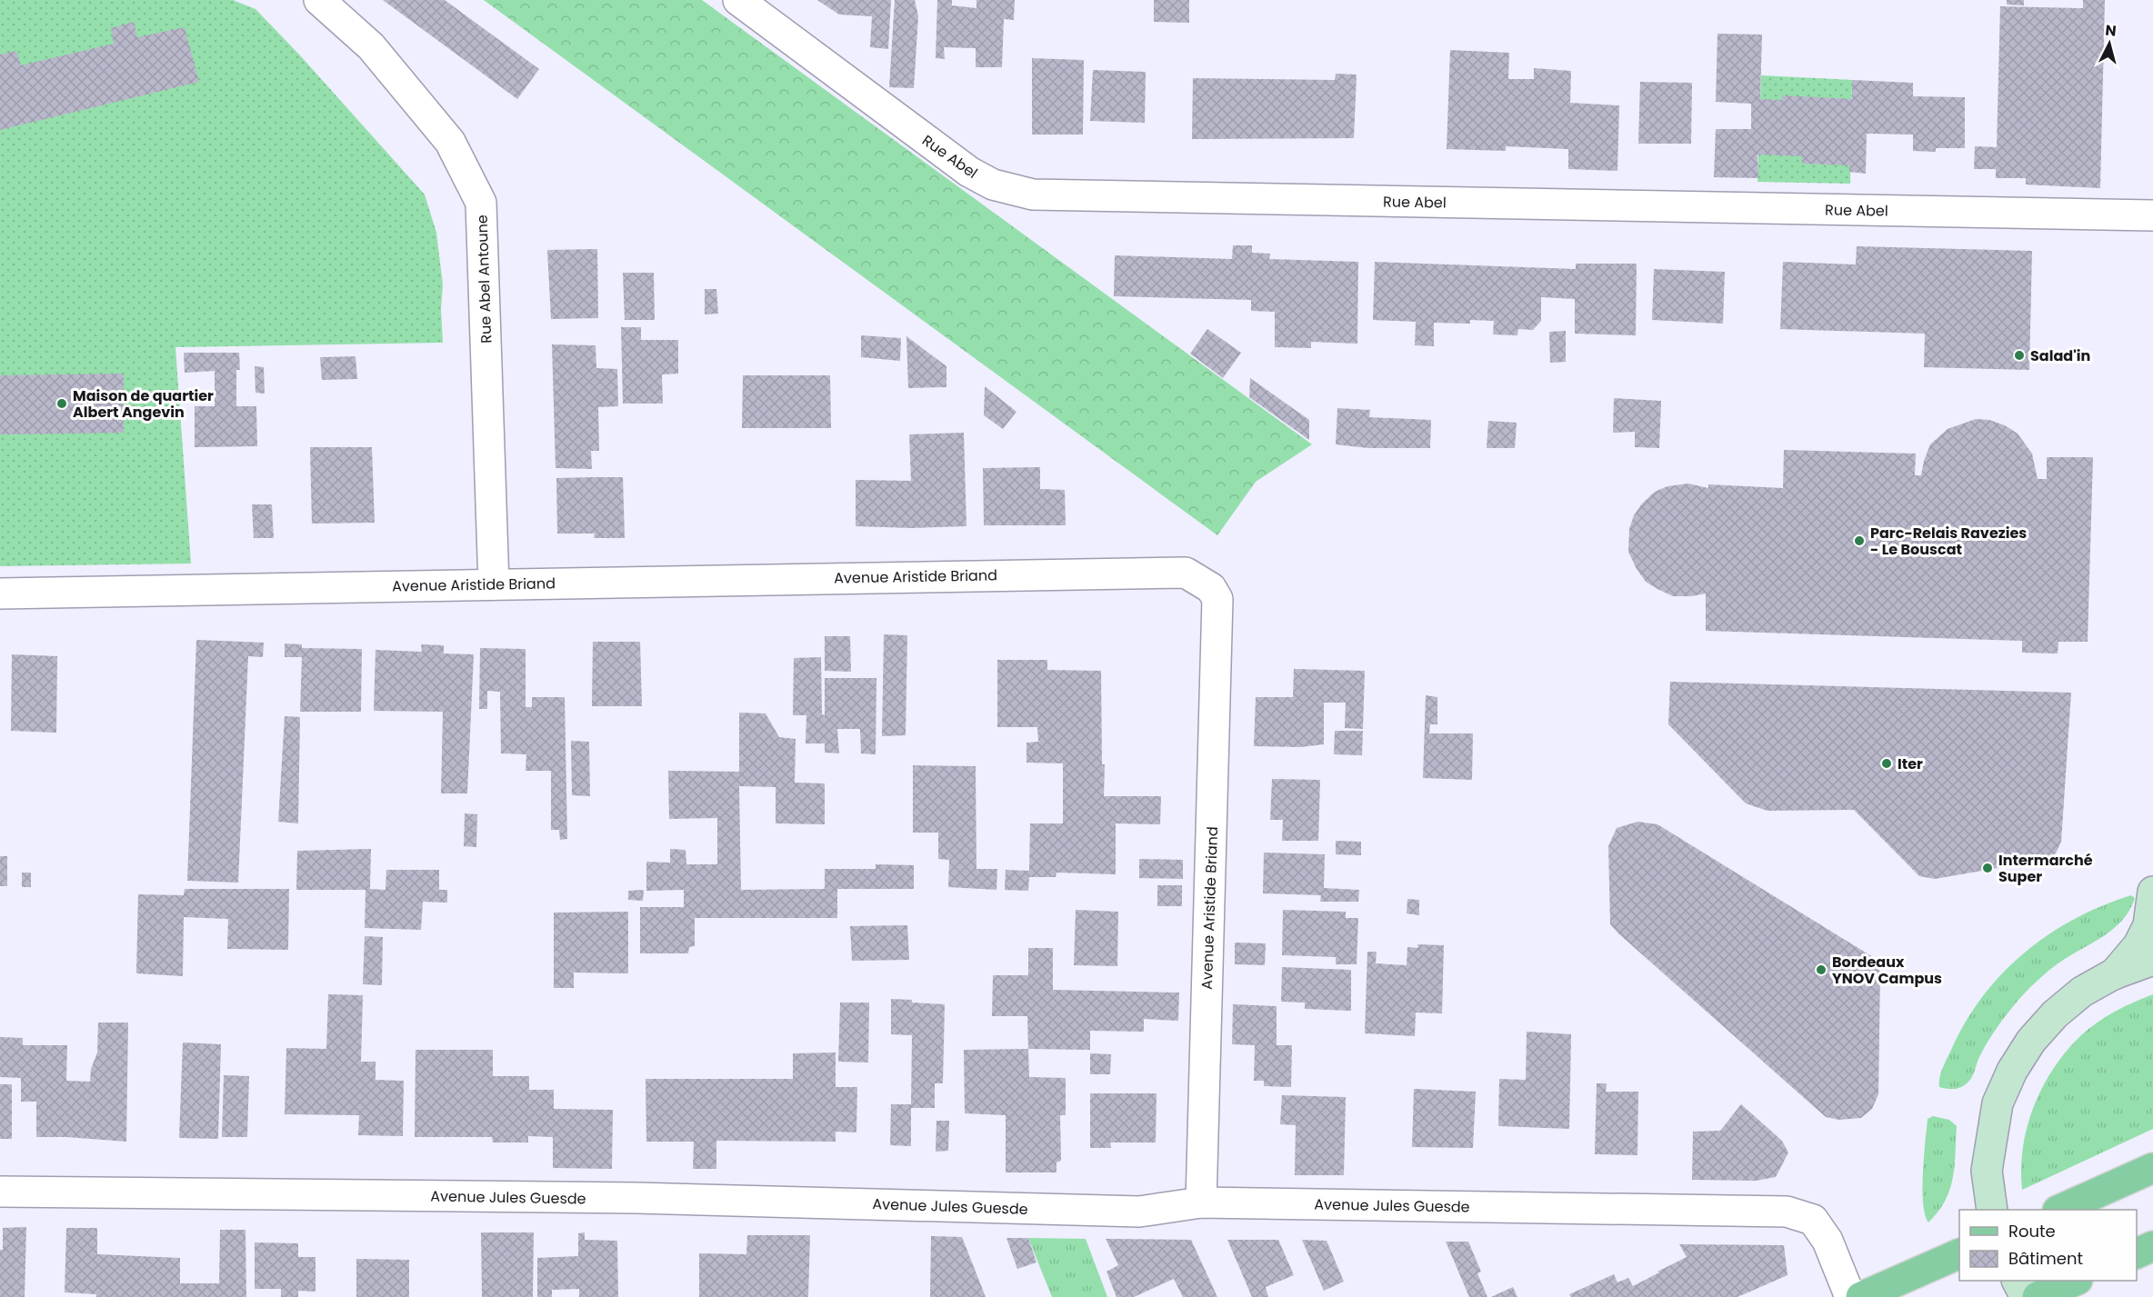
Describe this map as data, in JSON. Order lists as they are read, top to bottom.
{
  "streets": {
    "street": [
      "Rue Abel",
      "Rue Abel Antoune",
      "Avenue Aristide Briand",
      "Avenue Jules Guesde"
    ]
  },
  "crossings": [
    ["Rue Abel Antoune", "Avenue Aristide Briand"],
    ["Avenue Aristide Briand", "Avenue Jules Guesde"]
  ],
  "places": [
    "Salad'in",
    "Maison de quartier Albert Angevin",
    "Parc-Relais Ravezies - Le Bouscat",
    "Iter",
    "Intermarché Super",
    "Bordeaux YNOV Campus"
  ],
  "legend": ["Route", "Bâtiment"],
  "north": "top"
}
